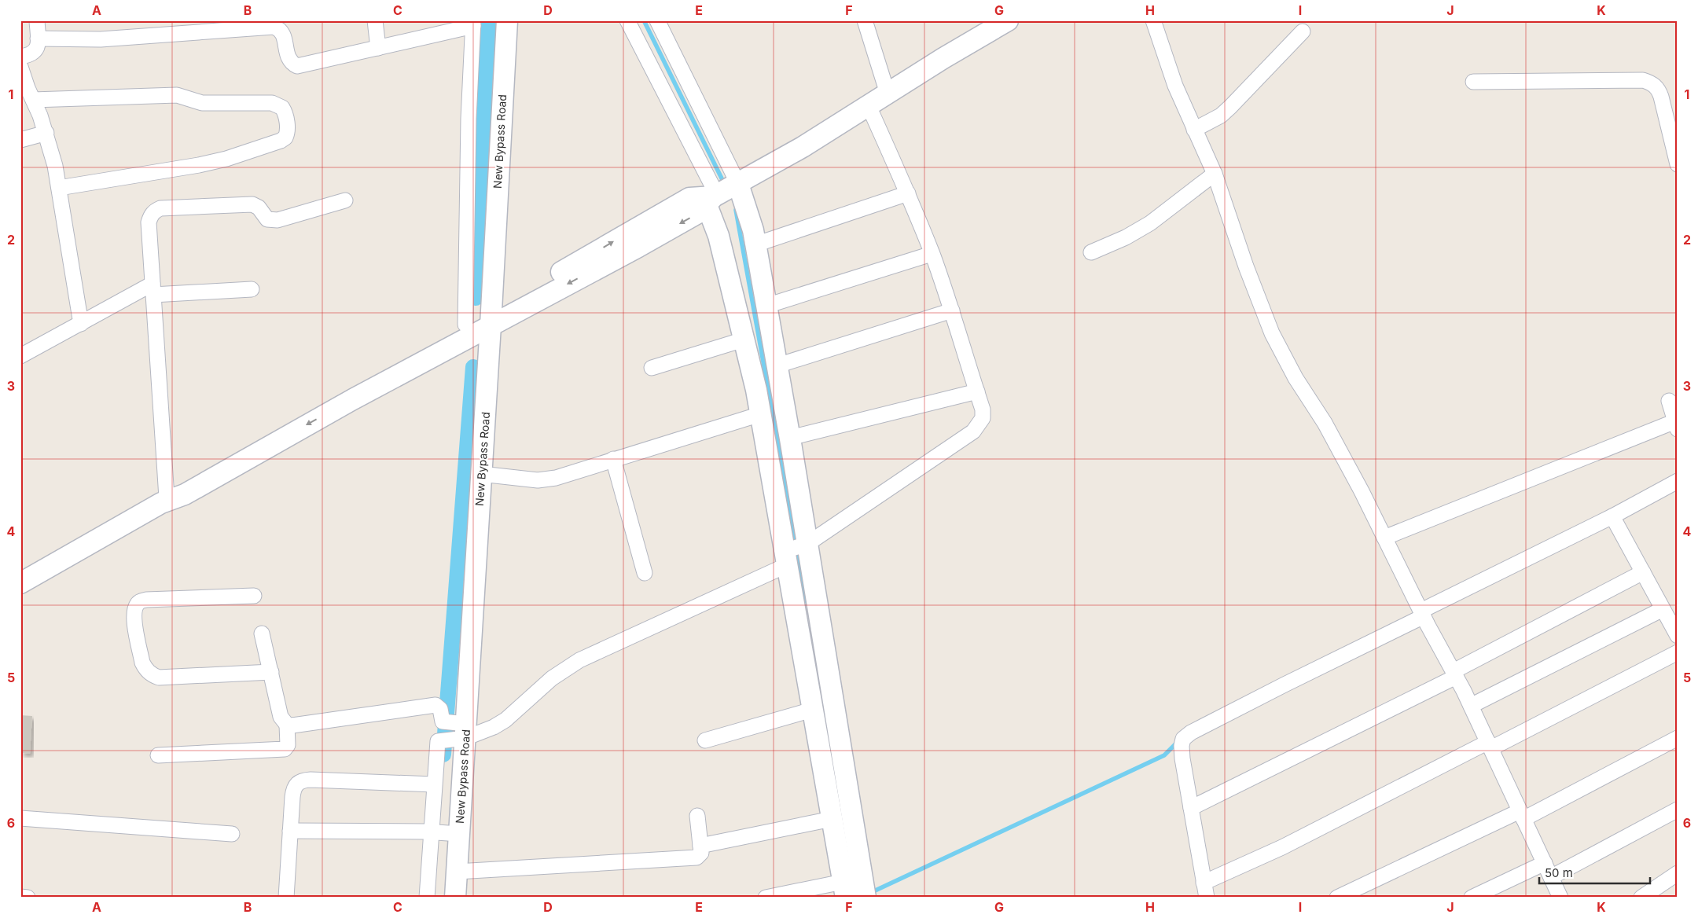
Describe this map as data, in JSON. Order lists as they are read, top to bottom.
{
  "streets": {
    "street": ["New Bypass Road"]
  },
  "scale_bar": "50 m",
  "grid": {
    "columns": [
      "A",
      "B",
      "C",
      "D",
      "E",
      "F",
      "G",
      "H",
      "I",
      "J",
      "K"
    ],
    "rows": [
      "1",
      "2",
      "3",
      "4",
      "5",
      "6"
    ]
  }
}
